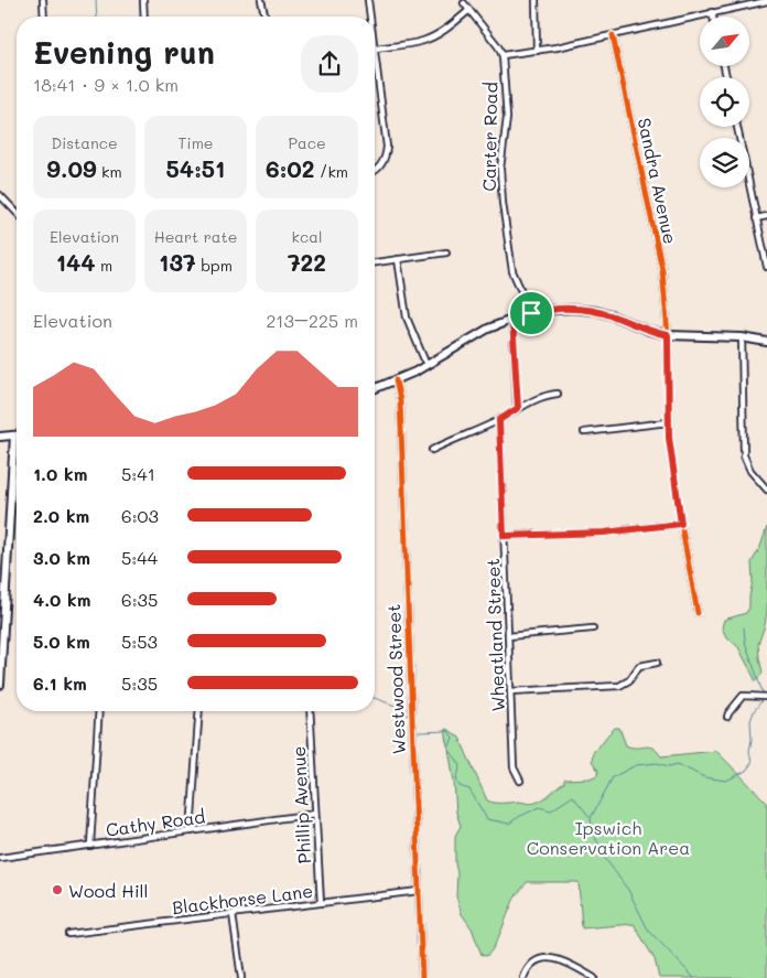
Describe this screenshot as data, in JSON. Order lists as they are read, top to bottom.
{
  "streets": {
    "street": [
      "Carter Road",
      "Sandra Avenue",
      "Wheatland Street",
      "Westwood Street",
      "Phillip Avenue",
      "Cathy Road",
      "Blackhorse Lane"
    ]
  },
  "crossings": [
    ["Westwood Street", "Blackhorse Lane"],
    ["Phillip Avenue", "Cathy Road"],
    ["Phillip Avenue", "Blackhorse Lane"]
  ],
  "parks": ["Ipswich Conservation Area"],
  "places": ["Wood Hill"],
  "north": "top right",
  "page": {
    "heading": ["Evening run", "18:41 · 9 × 1.0 km"],
    "stats": [
      ["Distance", "9.09 km"],
      ["Time", "54:51"],
      ["Pace", "6:02 /km"],
      ["Elevation", "144 m"],
      ["Heart rate", "137 bpm"],
      ["kcal", "722"]
    ],
    "chart": ["Elevation", "213–225 m"],
    "list": [
      {
        "name": "1.0 km",
        "note": "5:41"
      },
      {
        "name": "2.0 km",
        "note": "6:03"
      },
      {
        "name": "3.0 km",
        "note": "5:44"
      },
      {
        "name": "4.0 km",
        "note": "6:35"
      },
      {
        "name": "5.0 km",
        "note": "5:53"
      },
      {
        "name": "6.1 km",
        "note": "5:35"
      }
    ]
  }
}
